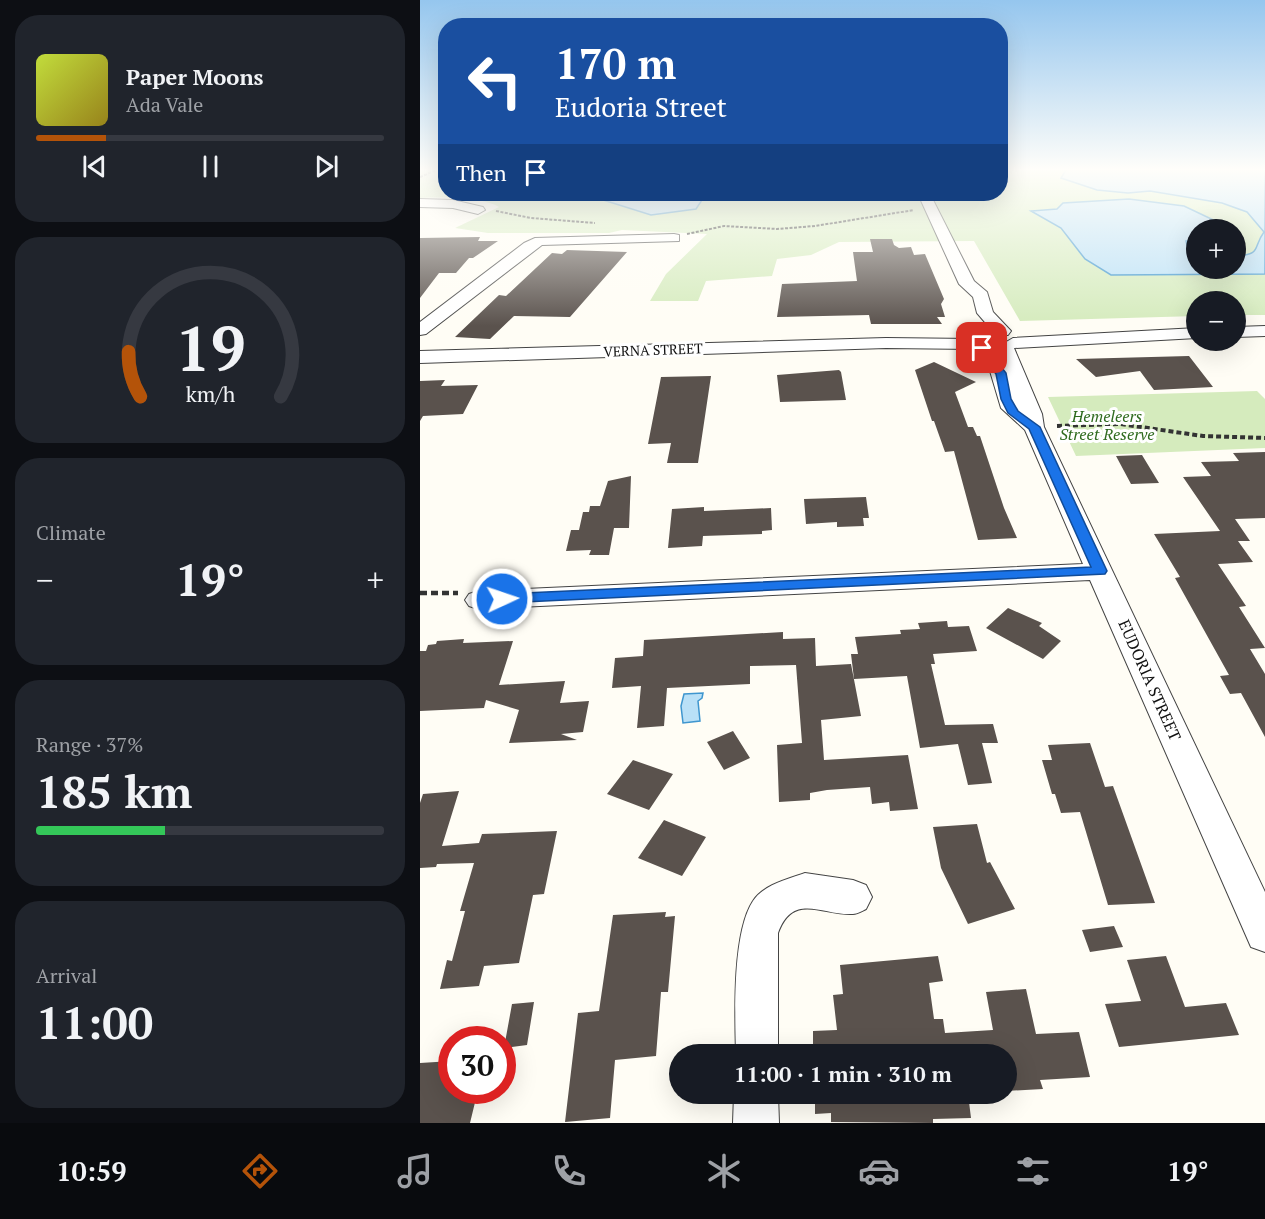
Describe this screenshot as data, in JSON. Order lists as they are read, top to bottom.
{
  "streets": {
    "street": ["VERNA STREET", "EUDORIA STREET"]
  },
  "crossings": [
    ["VERNA STREET", "EUDORIA STREET"]
  ],
  "parks": ["Hemeleers Street Reserve"],
  "page": {
    "turn": ["170 m", "Eudoria Street"],
    "song": ["Paper Moons", "Ada Vale"],
    "then": "Then",
    "map_buttons": ["+", "−"],
    "tile": [
      "Climate",
      ["Range · 37%", "185 km"],
      ["Arrival", "11:00"]
    ],
    "heat": ["−", "19°", "+"],
    "limit": "30",
    "trip": "11:00 · 1 min · 310 m",
    "tabs": ["10:59", "19°"],
    "gauge": ["19", "km/h"]
  }
}
